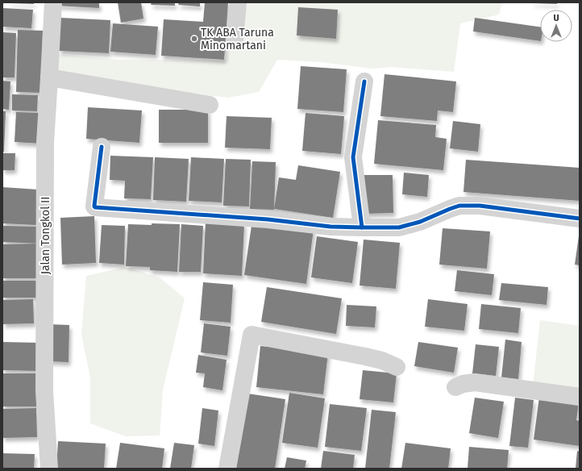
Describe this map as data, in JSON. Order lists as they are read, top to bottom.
{
  "streets": {
    "street": ["Jalan Tongkol II"]
  },
  "places": ["TK ABA Taruna Minomartani"],
  "north": "top"
}
